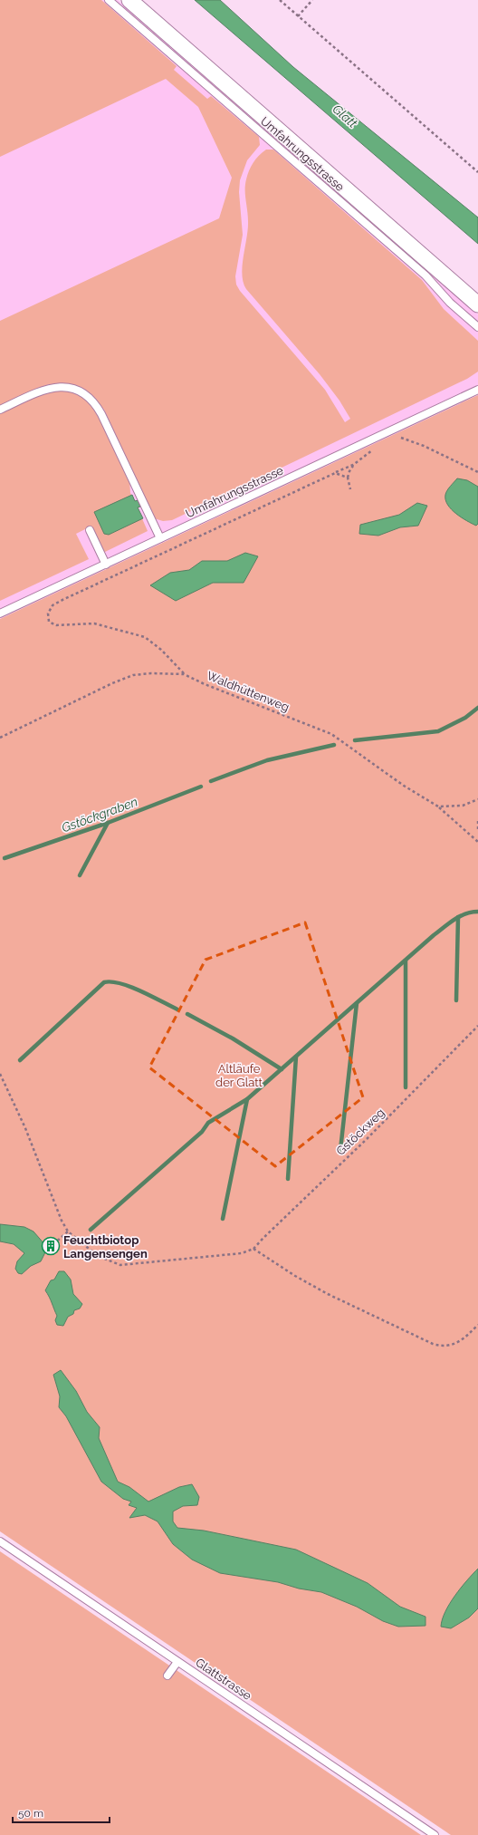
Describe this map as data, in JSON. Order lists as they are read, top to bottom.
{
  "streets": {
    "lane": ["Umfahrungsstrasse", "Glattstrasse"],
    "path": ["Waldhüttenweg", "Gstöckweg"]
  },
  "water": ["Glatt", "Gstöckgraben"],
  "parks": ["Altläufe der Glatt"],
  "places": {
    "building": ["Feuchtbiotop Langensengen"]
  },
  "scale_bar": "50 m"
}
